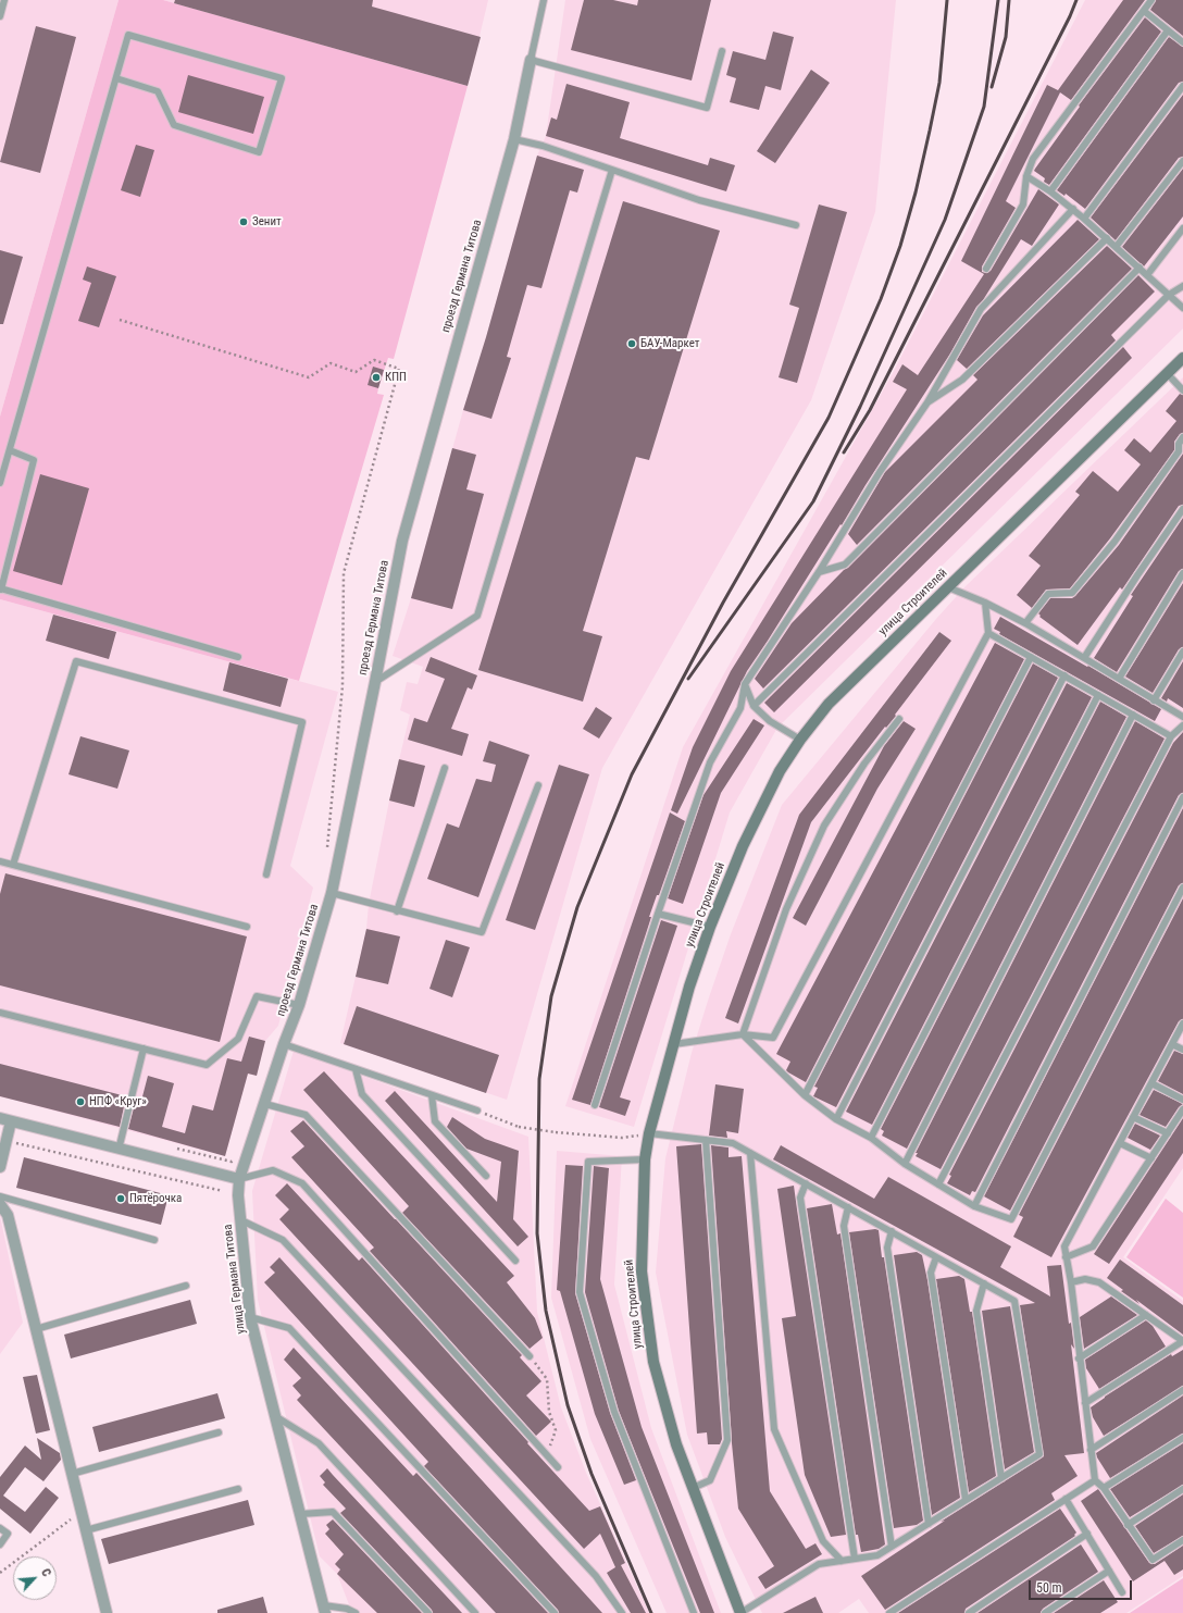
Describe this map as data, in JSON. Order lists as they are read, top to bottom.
{
  "streets": {
    "main road": ["улица Строителей"],
    "street": ["проезд Германа Титова", "улица Германа Титова"]
  },
  "crossings": [
    ["проезд Германа Титова", "улица Германа Титова"]
  ],
  "places": [
    "Зенит",
    "БАУ-Маркет",
    "КПП",
    "НПФ «Круг»",
    "Пятёрочка"
  ],
  "scale_bar": "50 m",
  "north": "top right"
}
